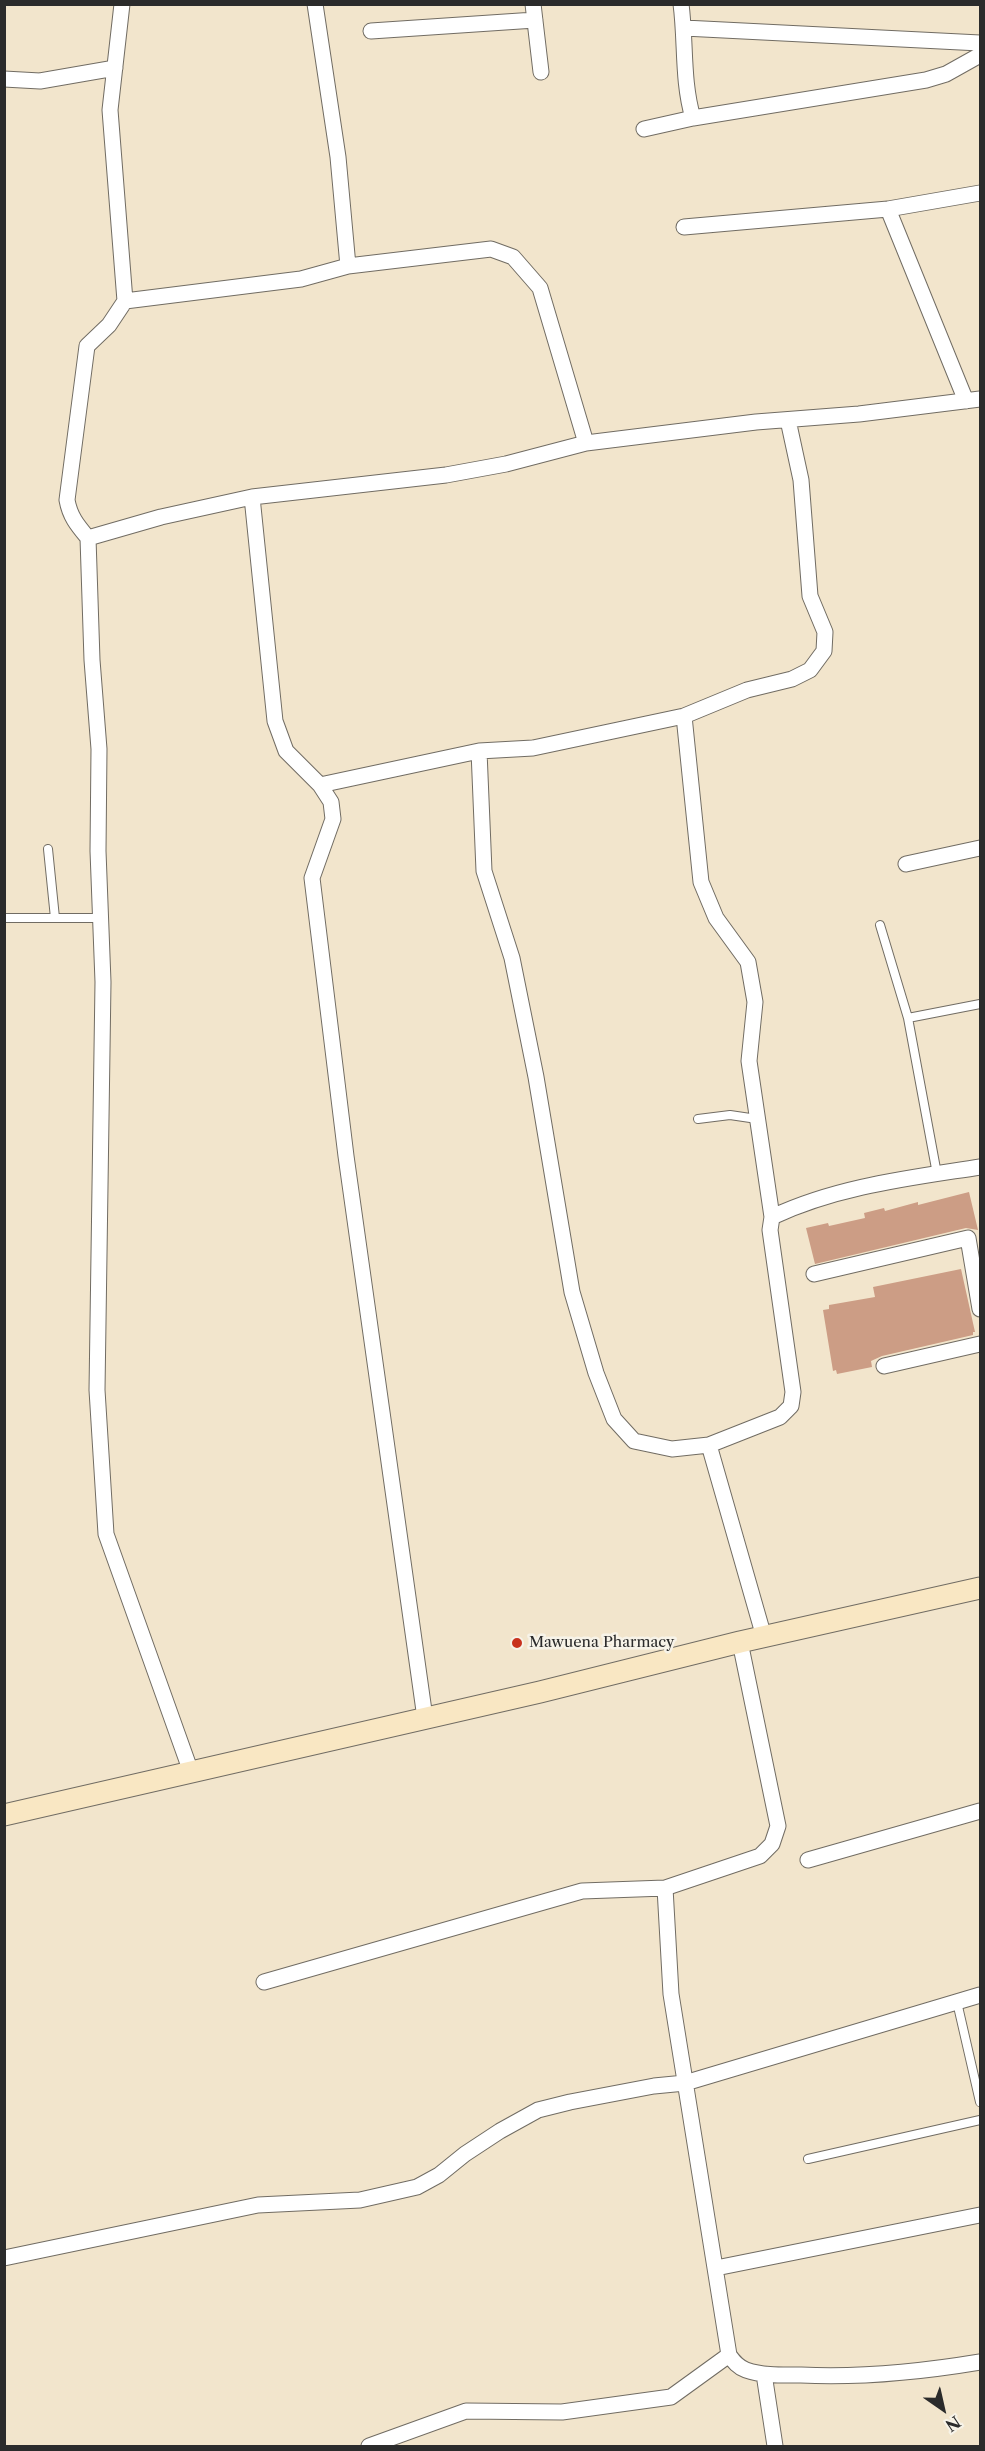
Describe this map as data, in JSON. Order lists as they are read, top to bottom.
{
  "places": ["Mawuena Pharmacy"],
  "north": "bottom right"
}
